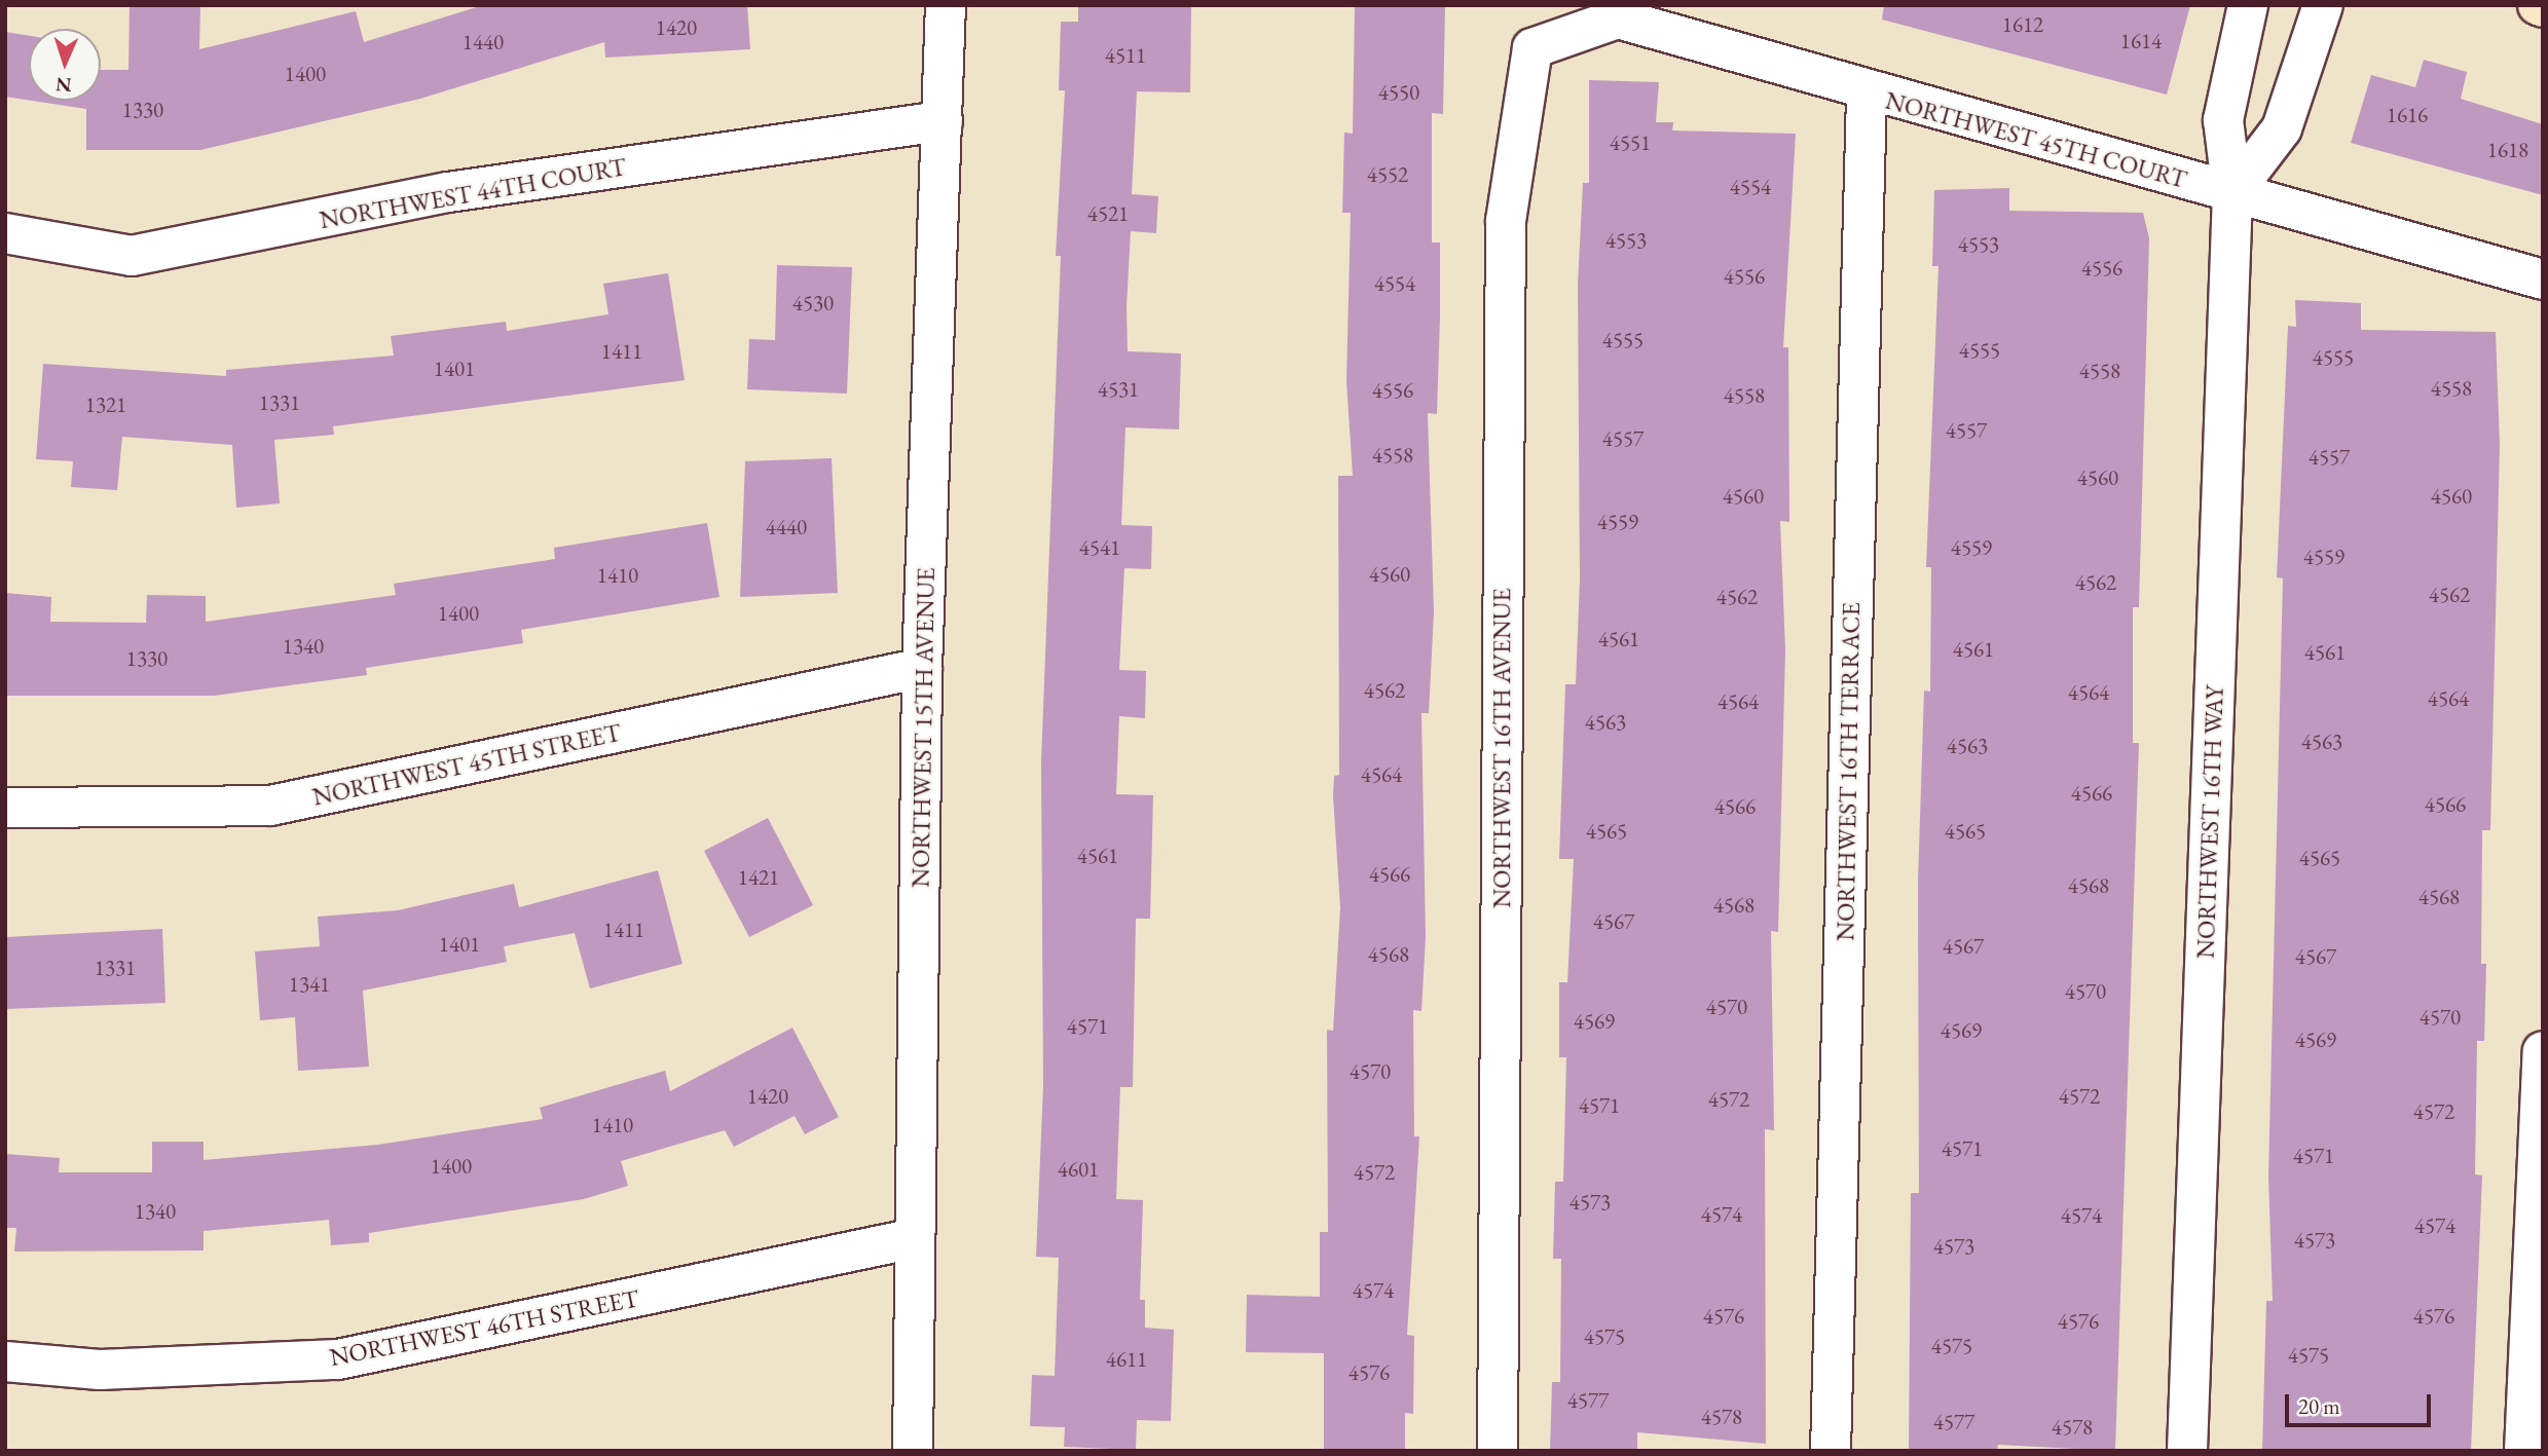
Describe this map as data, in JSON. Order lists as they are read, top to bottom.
{
  "streets": {
    "street": [
      "NORTHWEST 45TH COURT",
      "NORTHWEST 44TH COURT",
      "NORTHWEST 15TH AVENUE",
      "NORTHWEST 16TH AVENUE",
      "NORTHWEST 45TH STREET",
      "NORTHWEST 16TH TERRACE",
      "NORTHWEST 16TH WAY",
      "NORTHWEST 46TH STREET"
    ]
  },
  "crossings": [
    ["NORTHWEST 45TH COURT", "NORTHWEST 16TH AVENUE"],
    ["NORTHWEST 45TH COURT", "NORTHWEST 16TH TERRACE"],
    ["NORTHWEST 45TH COURT", "NORTHWEST 16TH WAY"],
    ["NORTHWEST 44TH COURT", "NORTHWEST 15TH AVENUE"],
    ["NORTHWEST 15TH AVENUE", "NORTHWEST 45TH STREET"],
    ["NORTHWEST 15TH AVENUE", "NORTHWEST 46TH STREET"]
  ],
  "house_numbers": [
    "1612",
    "1420",
    "1614",
    "1440",
    "4511",
    "1400",
    "4550",
    "1330",
    "1616",
    "4551",
    "1618",
    "4552",
    "4554",
    "4521",
    "4553",
    "4553",
    "4556",
    "4556",
    "4554",
    "4530",
    "4555",
    "4555",
    "1411",
    "4555",
    "1401",
    "4558",
    "4558",
    "4531",
    "4556",
    "4558",
    "1331",
    "1321",
    "4557",
    "4557",
    "4558",
    "4557",
    "4560",
    "4560",
    "4560",
    "4559",
    "4440",
    "4541",
    "4559",
    "4559",
    "4560",
    "1410",
    "4562",
    "4562",
    "4562",
    "1400",
    "4561",
    "1340",
    "4561",
    "4561",
    "1330",
    "4562",
    "4564",
    "4564",
    "4564",
    "4563",
    "4563",
    "4563",
    "4564",
    "4566",
    "4566",
    "4566",
    "4565",
    "4565",
    "4561",
    "4565",
    "4566",
    "1421",
    "4568",
    "4568",
    "4568",
    "4567",
    "1411",
    "1401",
    "4567",
    "4568",
    "4567",
    "1331",
    "1341",
    "4570",
    "4570",
    "4570",
    "4569",
    "4571",
    "4569",
    "4569",
    "4570",
    "1420",
    "4572",
    "4572",
    "4571",
    "4572",
    "1410",
    "4571",
    "4571",
    "1400",
    "4601",
    "4572",
    "4573",
    "1340",
    "4574",
    "4574",
    "4574",
    "4573",
    "4573",
    "4574",
    "4576",
    "4576",
    "4576",
    "4575",
    "4575",
    "4575",
    "4611",
    "4576",
    "4577",
    "4578",
    "4577",
    "4578"
  ],
  "scale_bar": "20 m",
  "north": "bottom"
}
